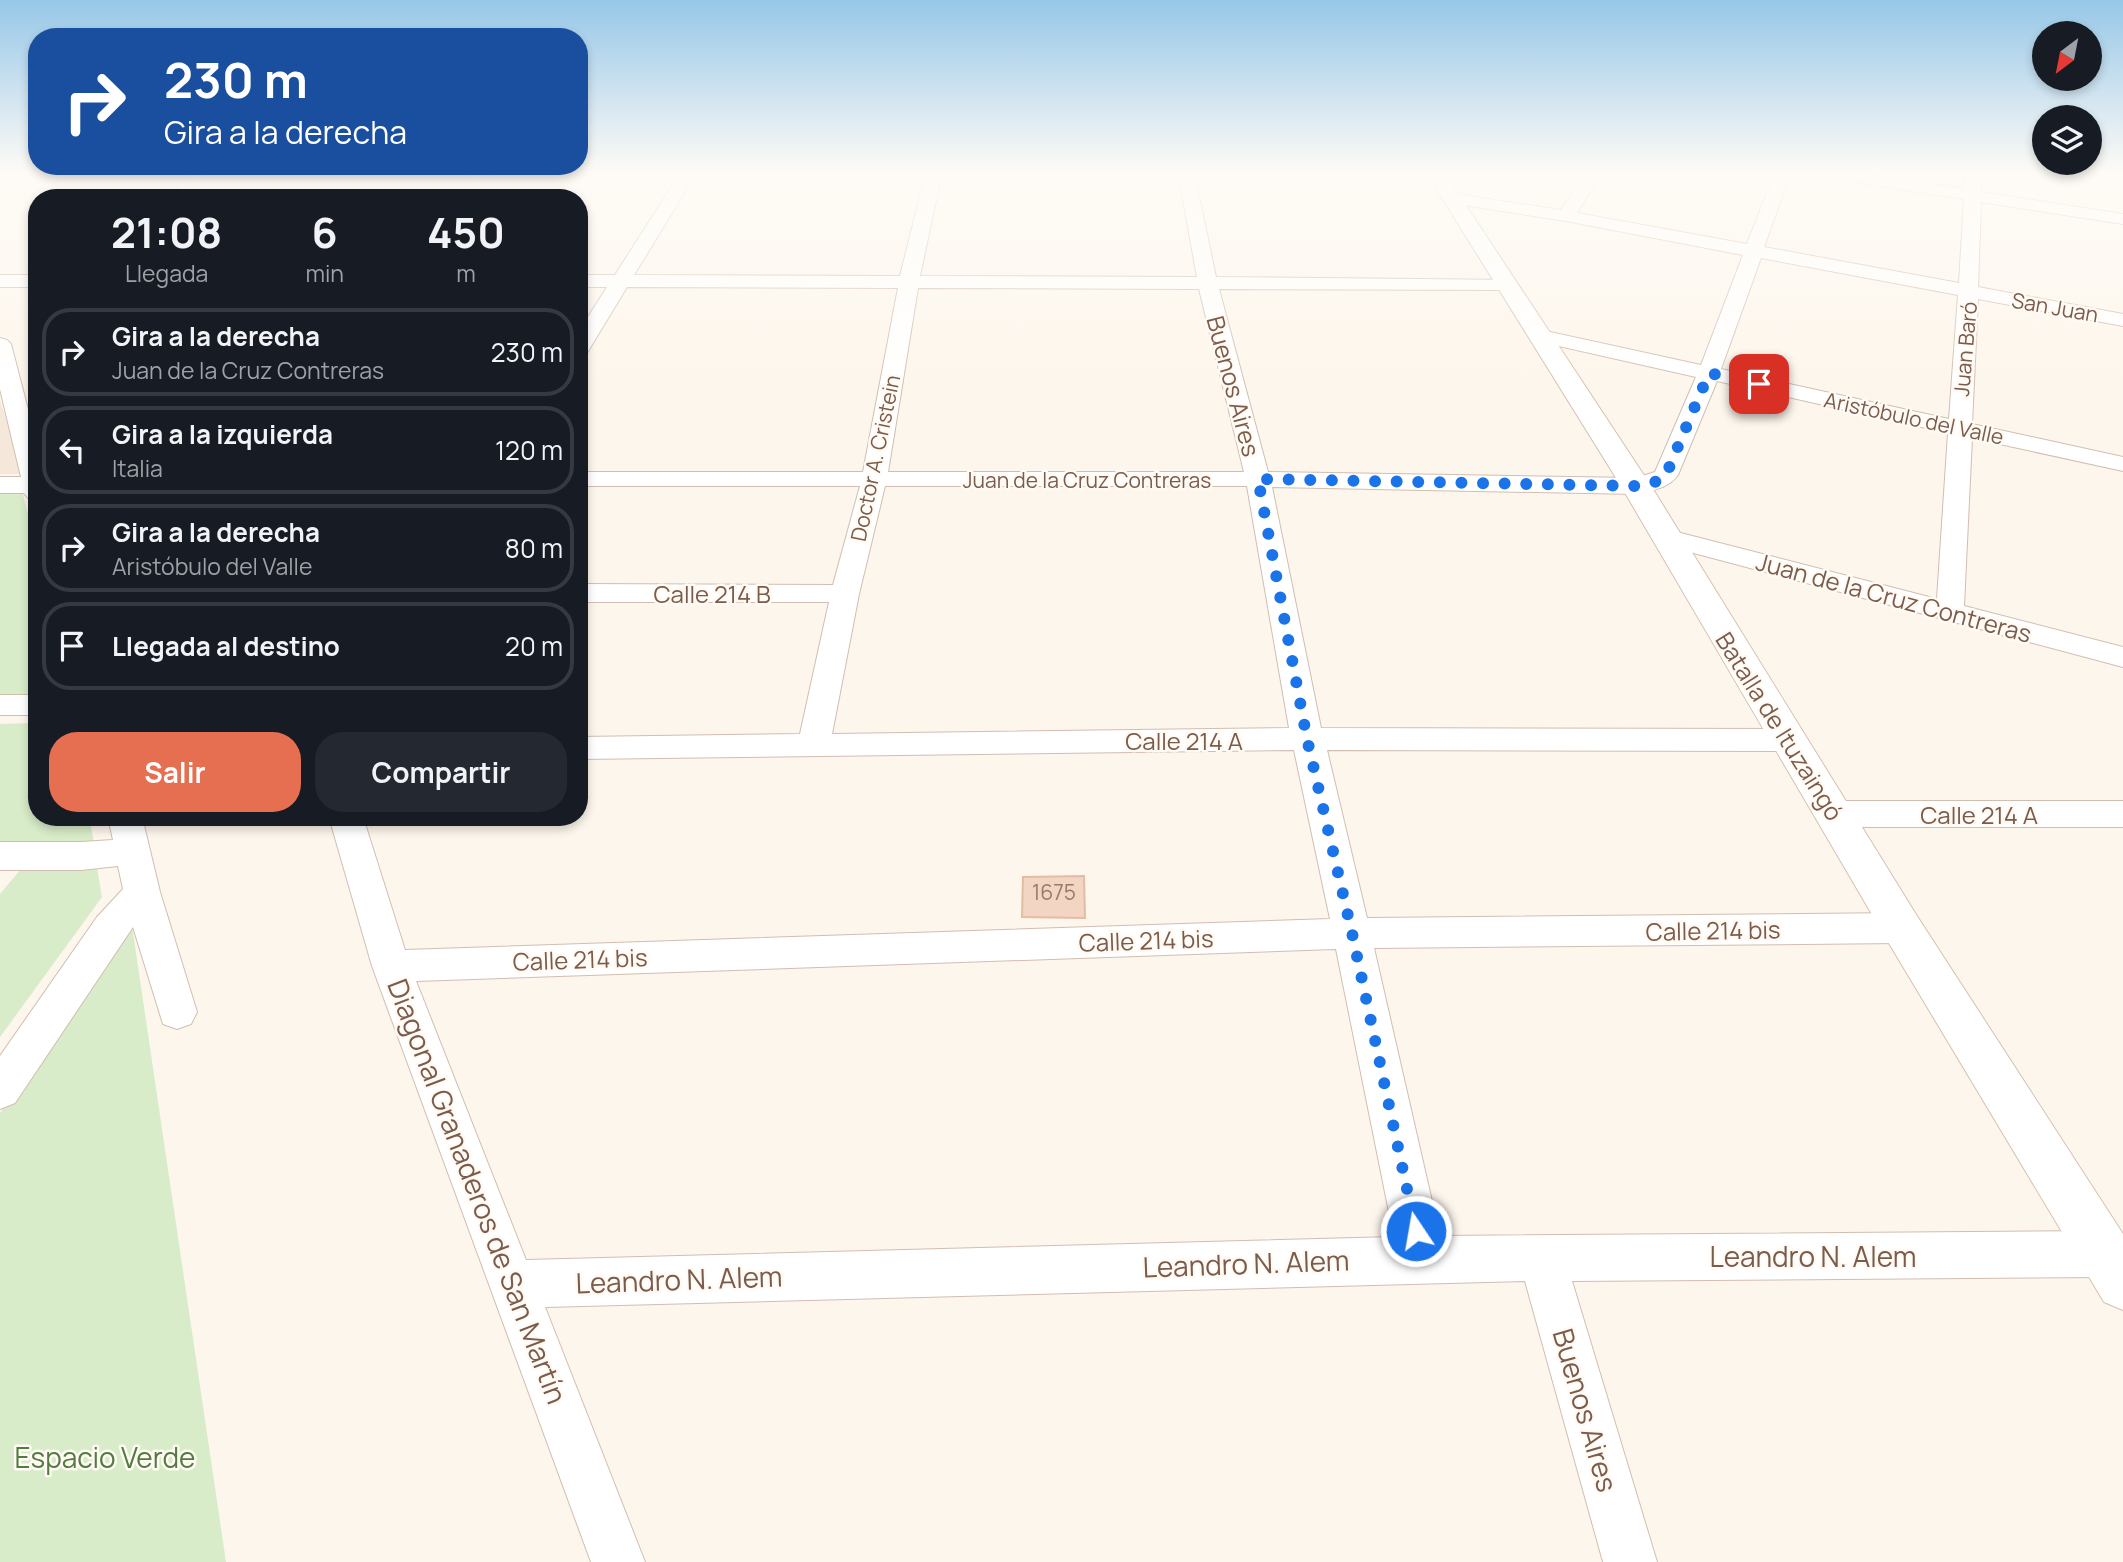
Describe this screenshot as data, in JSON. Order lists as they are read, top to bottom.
{
  "streets": {
    "main road": ["Batalla de Ituzaingó"],
    "street": [
      "San Juan",
      "Juan Baró",
      "Buenos Aires",
      "Aristóbulo del Valle",
      "Doctor A. Cristein",
      "Juan de la Cruz Contreras",
      "Calle 214 B",
      "Calle 214 A",
      "Calle 214 bis",
      "Diagonal Granaderos de San Martín",
      "Leandro N. Alem"
    ]
  },
  "crossings": [
    ["San Juan", "Juan Baró"],
    ["Juan Baró", "Aristóbulo del Valle"],
    ["Juan Baró", "Juan de la Cruz Contreras"],
    ["Buenos Aires", "Juan de la Cruz Contreras"],
    ["Buenos Aires", "Calle 214 A"],
    ["Buenos Aires", "Calle 214 bis"],
    ["Buenos Aires", "Leandro N. Alem"],
    ["Aristóbulo del Valle", "Batalla de Ituzaingó"],
    ["Doctor A. Cristein", "Juan de la Cruz Contreras"],
    ["Doctor A. Cristein", "Calle 214 B"],
    ["Doctor A. Cristein", "Calle 214 A"],
    ["Juan de la Cruz Contreras", "Batalla de Ituzaingó"],
    ["Batalla de Ituzaingó", "Calle 214 A"],
    ["Batalla de Ituzaingó", "Calle 214 bis"],
    ["Batalla de Ituzaingó", "Leandro N. Alem"],
    ["Calle 214 bis", "Diagonal Granaderos de San Martín"],
    ["Diagonal Granaderos de San Martín", "Leandro N. Alem"]
  ],
  "parks": ["Espacio Verde"],
  "house_numbers": ["1675"],
  "north": "bottom left",
  "page": {
    "turn": ["230 m", "Gira a la derecha"],
    "eta": [
      "21:08",
      "Llegada",
      "6",
      "min",
      "450",
      "m"
    ],
    "list": [
      {
        "name": "Gira a la derecha",
        "note": "Juan de la Cruz Contreras",
        "value": "230 m"
      },
      {
        "name": "Gira a la izquierda",
        "note": "Italia",
        "value": "120 m"
      },
      {
        "name": "Gira a la derecha",
        "note": "Aristóbulo del Valle",
        "value": "80 m"
      },
      {
        "name": "Llegada al destino",
        "value": "20 m"
      }
    ],
    "buttons": ["Salir", "Compartir"]
  }
}
